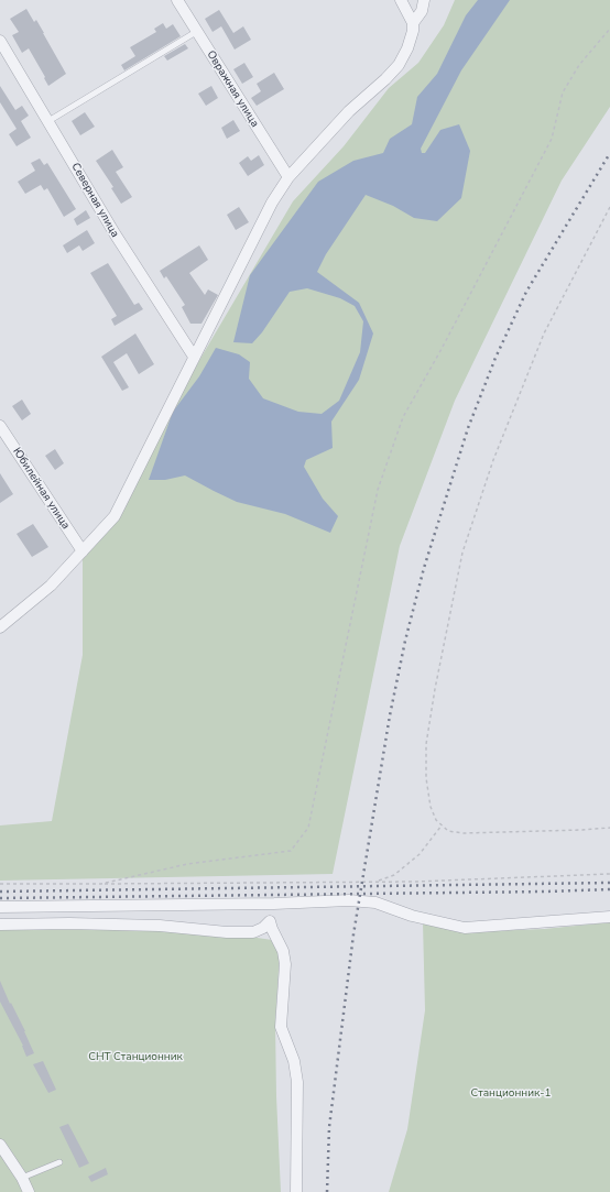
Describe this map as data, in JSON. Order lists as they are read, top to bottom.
{
  "streets": {
    "street": ["Овражная улица", "Северная улица", "Юбилейная улица"]
  },
  "parks": ["СНТ Станционник", "Станционник-1"]
}
